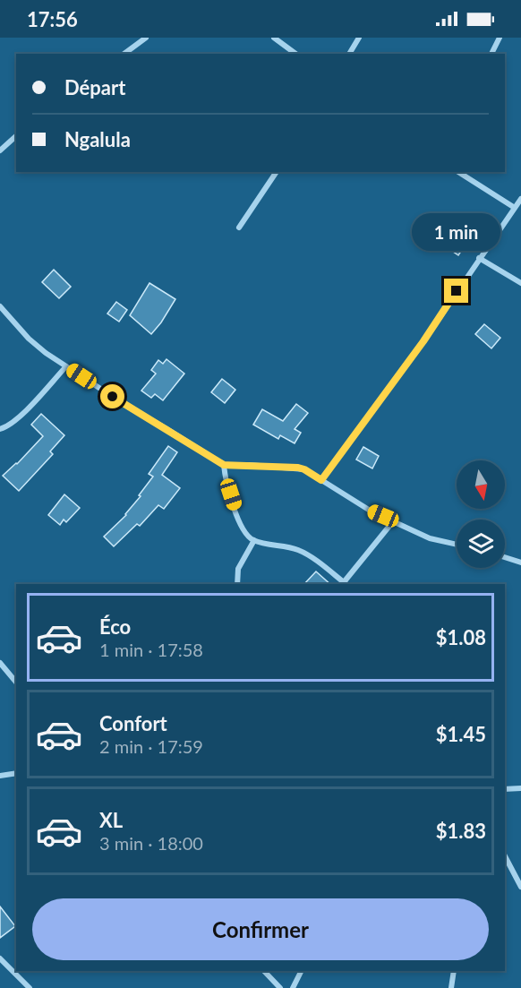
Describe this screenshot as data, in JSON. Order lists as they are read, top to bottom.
{
  "north": "bottom",
  "page": {
    "status": "17:56",
    "banner": ["Départ", "Ngalula"],
    "bubble": "1 min",
    "list": [
      {
        "name": "Éco",
        "note": "1 min · 17:58",
        "value": "$1.08"
      },
      {
        "name": "Confort",
        "note": "2 min · 17:59",
        "value": "$1.45"
      },
      {
        "name": "XL",
        "note": "3 min · 18:00",
        "value": "$1.83"
      }
    ],
    "buttons": "Confirmer"
  }
}
